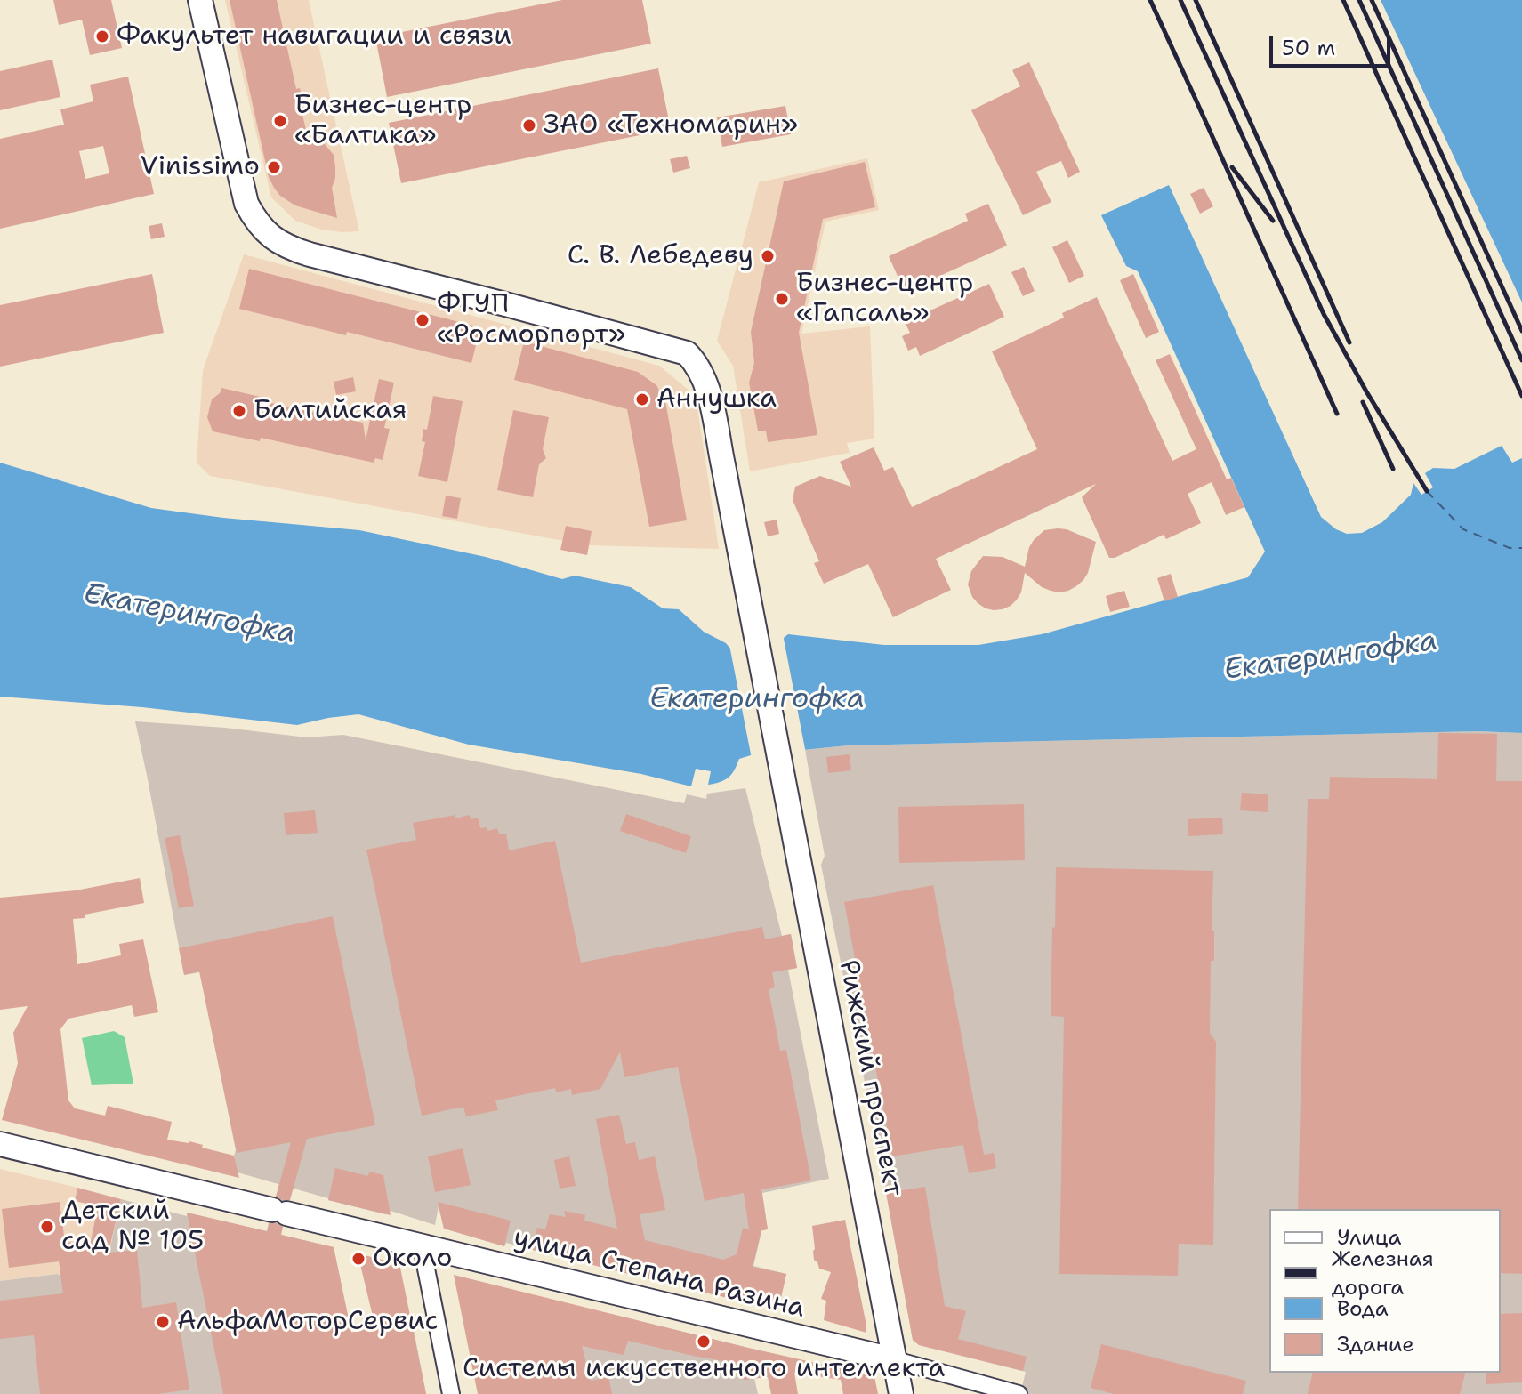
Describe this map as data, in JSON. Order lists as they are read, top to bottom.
{
  "streets": {
    "street": ["Рижский проспект", "улица Степана Разина"]
  },
  "crossings": [
    ["Рижский проспект", "улица Степана Разина"]
  ],
  "water": ["Екатерингофка"],
  "places": [
    "Факультет навигации и связи",
    "Бизнес-центр «Балтика»",
    "ЗАО «Техномарин»",
    "Vinissimo",
    "С. В. Лебедеву",
    "Бизнес-центр «Гапсаль»",
    "ФГУП «Росморпорт»",
    "Аннушка",
    "Балтийская",
    "Детский сад № 105",
    "Около",
    "АльфаМоторСервис",
    "Системы искусственного интеллекта"
  ],
  "legend": [
    "Улица",
    "Железная дорога",
    "Вода",
    "Здание"
  ],
  "scale_bar": "50 m"
}
